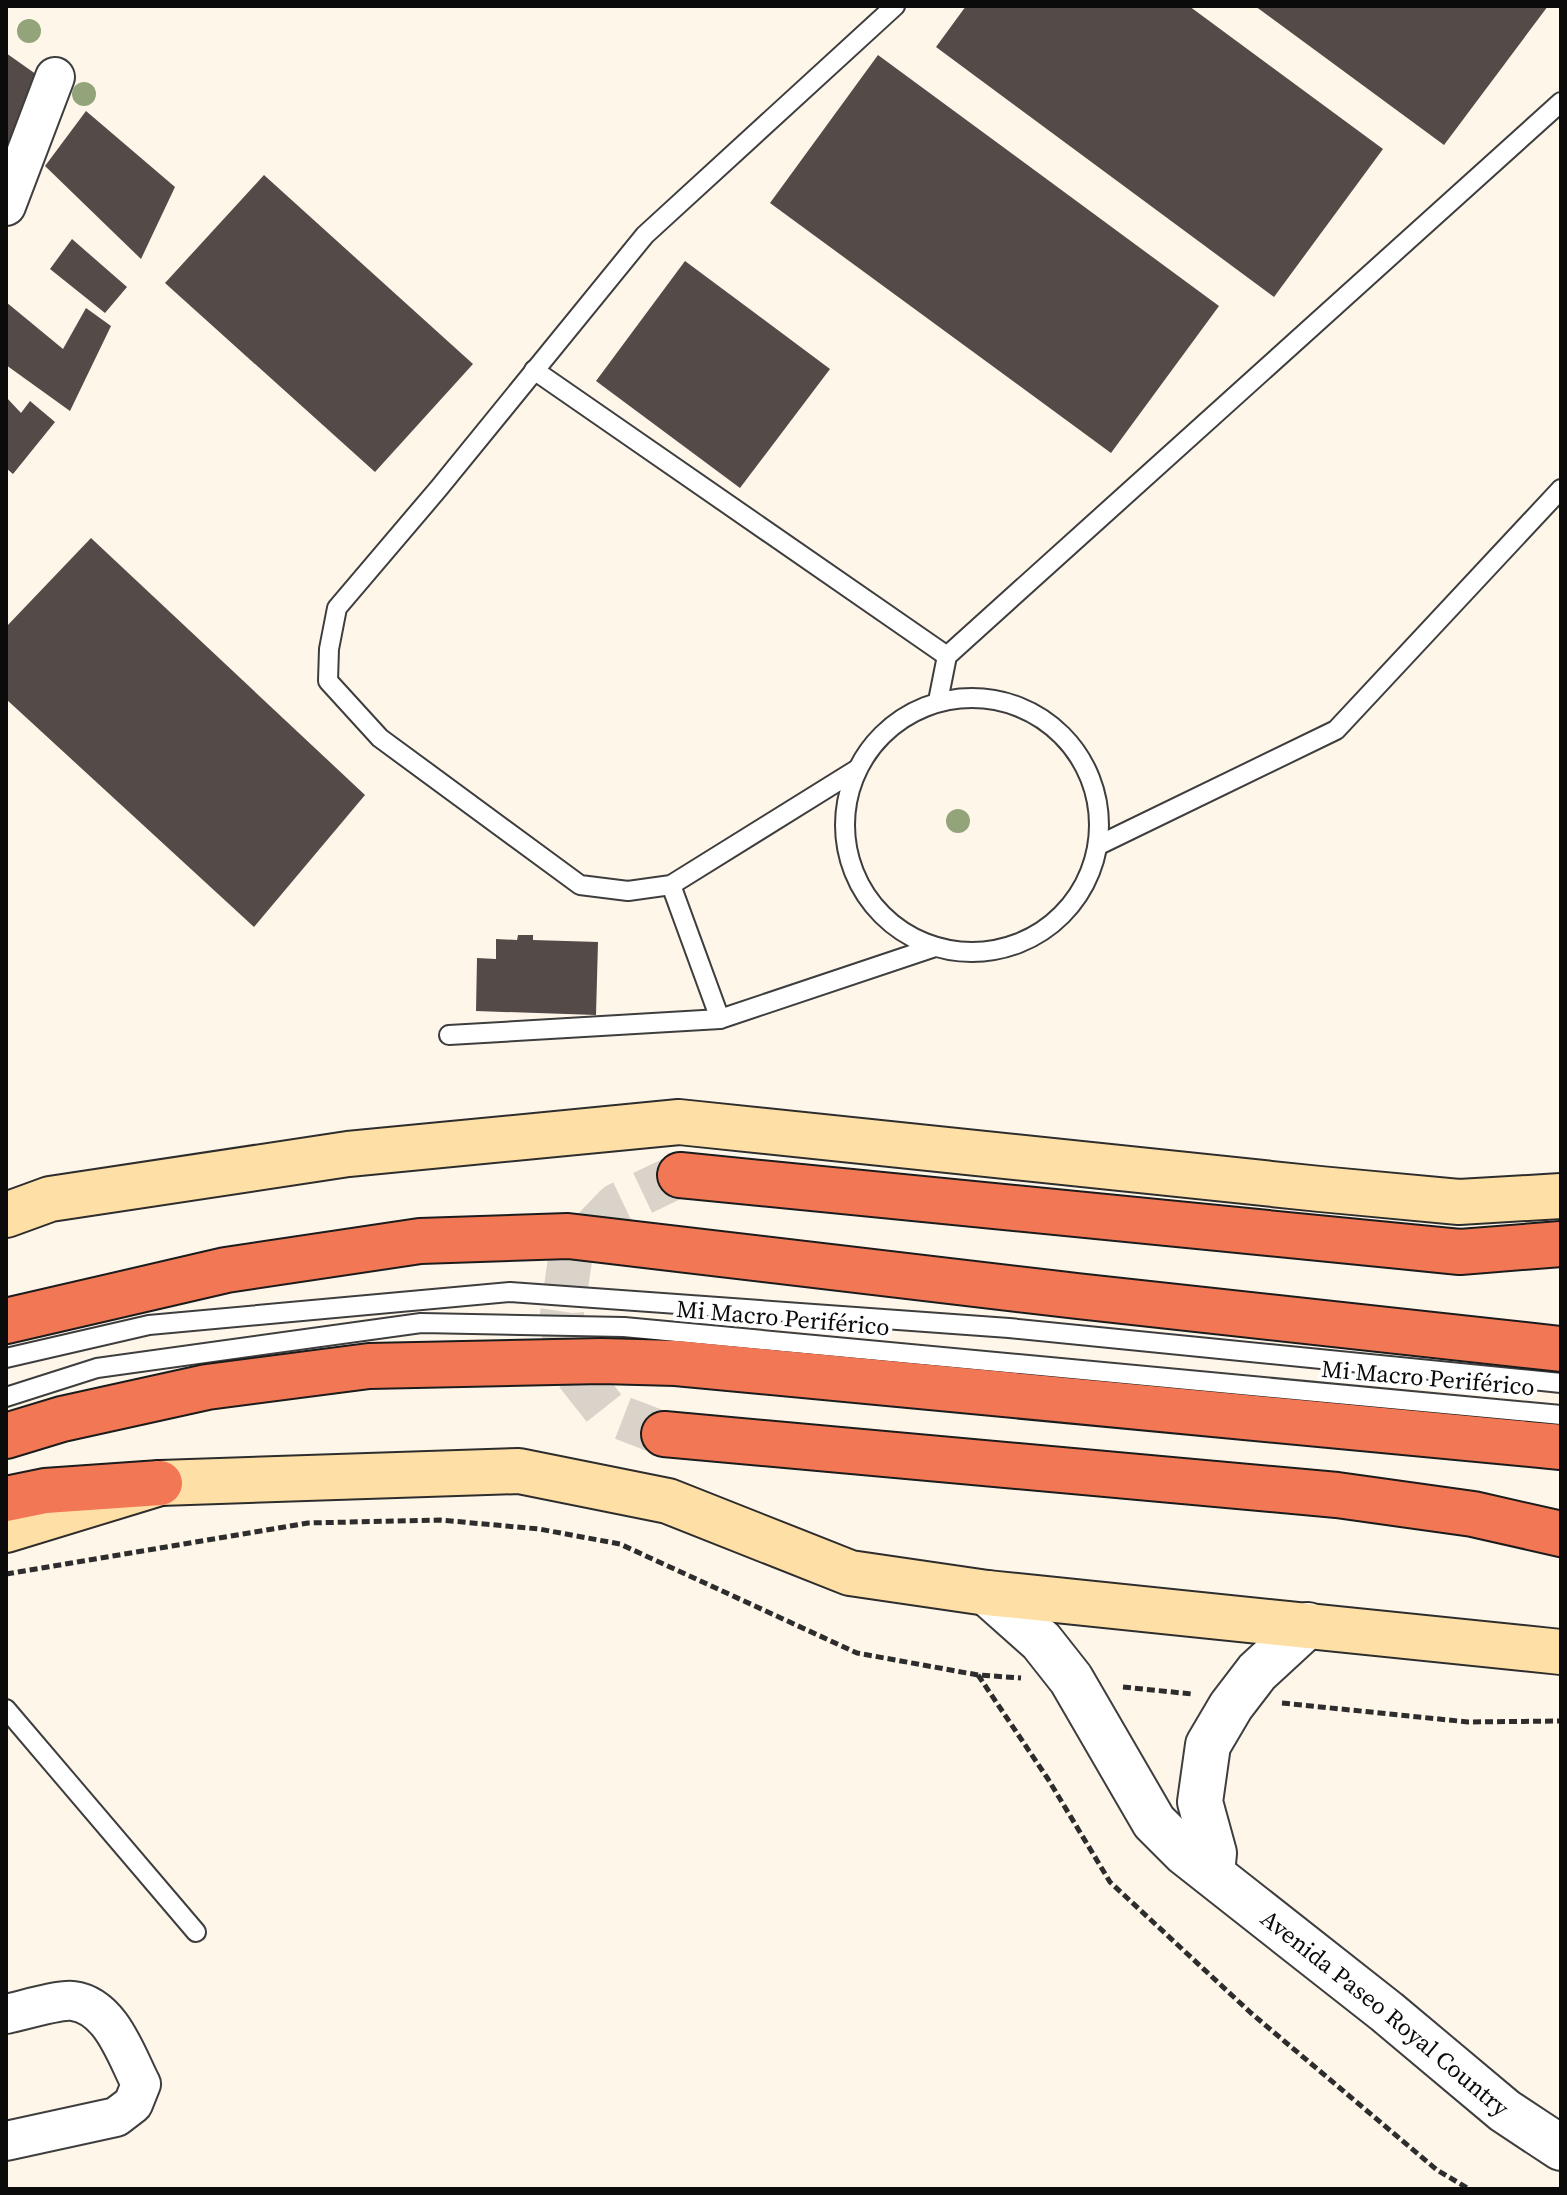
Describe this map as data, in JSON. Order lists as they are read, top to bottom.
{
  "streets": {
    "street": ["Avenida Paseo Royal Country"],
    "lane": ["Mi Macro Periférico"]
  }
}
